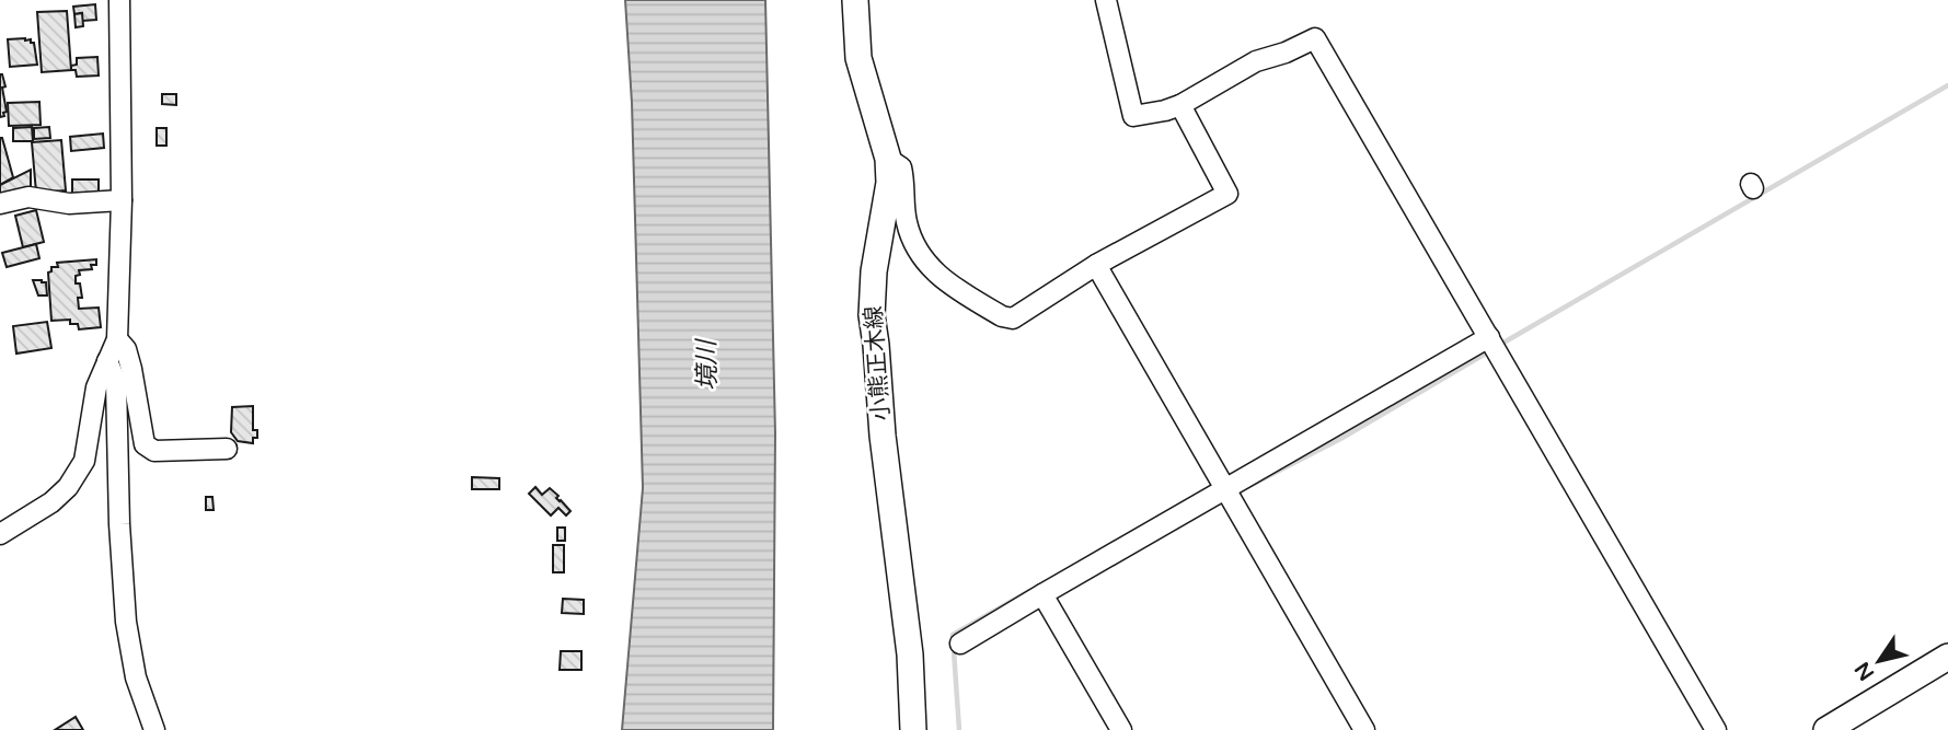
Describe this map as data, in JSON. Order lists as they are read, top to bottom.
{
  "streets": {
    "main road": ["小熊正木線"]
  },
  "water": ["境川"],
  "north": "bottom left"
}
